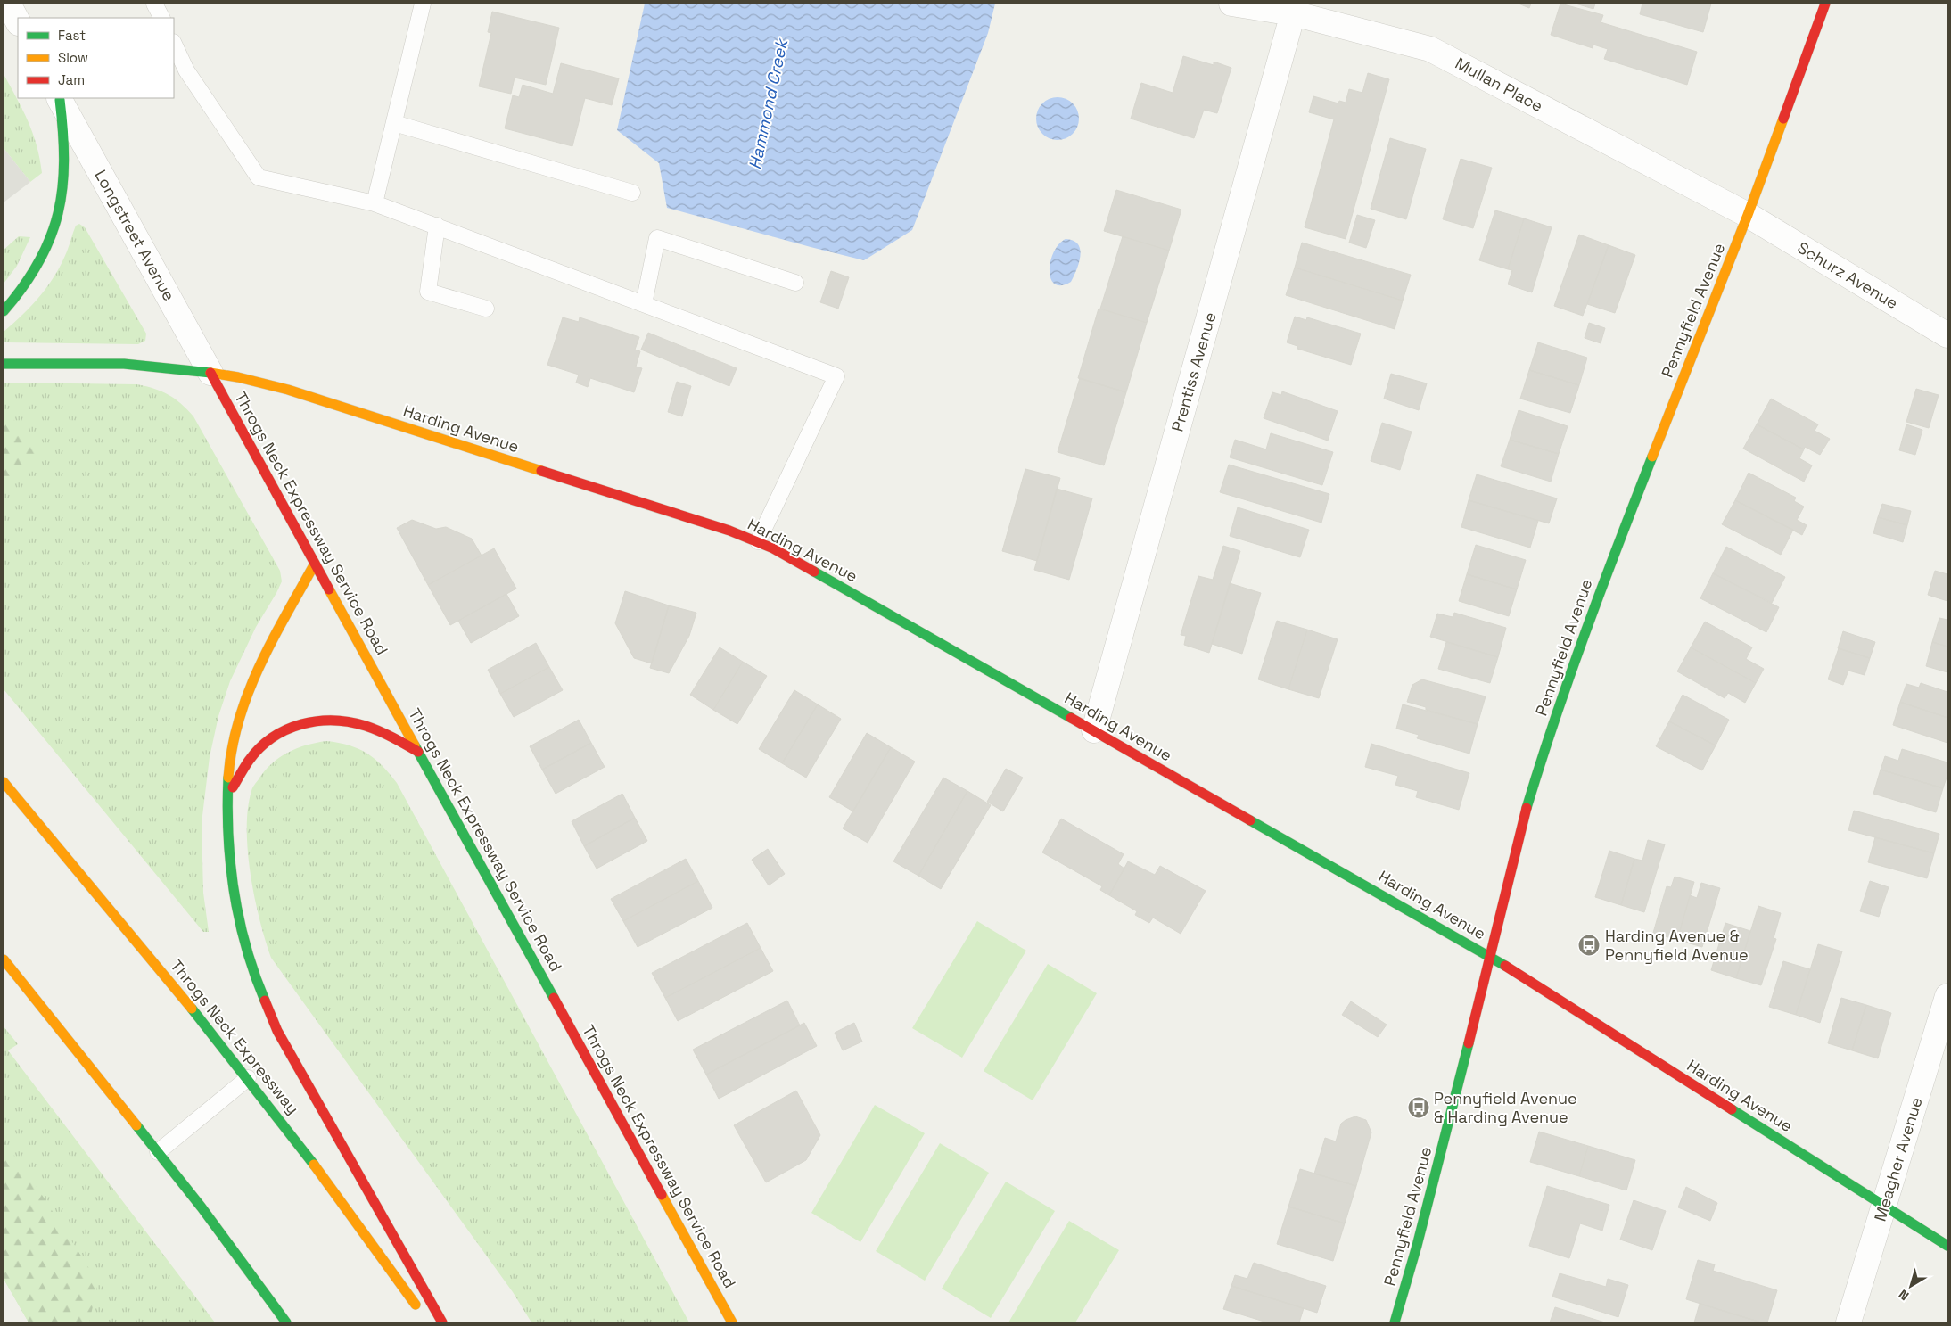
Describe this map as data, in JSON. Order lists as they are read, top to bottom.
{
  "streets": {
    "main road": [
      "Pennyfield Avenue",
      "Harding Avenue",
      "Throgs Neck Expressway Service Road",
      "Throgs Neck Expressway"
    ],
    "street": [
      "Mullan Place",
      "Longstreet Avenue",
      "Schurz Avenue",
      "Prentiss Avenue",
      "Meagher Avenue"
    ]
  },
  "crossings": [
    ["Mullan Place", "Schurz Avenue"],
    ["Mullan Place", "Pennyfield Avenue"],
    ["Mullan Place", "Prentiss Avenue"],
    ["Longstreet Avenue", "Harding Avenue"],
    ["Longstreet Avenue", "Throgs Neck Expressway Service Road"],
    ["Schurz Avenue", "Pennyfield Avenue"],
    ["Pennyfield Avenue", "Harding Avenue"],
    ["Prentiss Avenue", "Harding Avenue"],
    ["Harding Avenue", "Throgs Neck Expressway Service Road"],
    ["Harding Avenue", "Meagher Avenue"]
  ],
  "water": ["Hammond Creek"],
  "places": {
    "bus stop": ["Harding Avenue & Pennyfield Avenue", "Pennyfield Avenue & Harding Avenue"]
  },
  "legend": ["Fast", "Slow", "Jam"],
  "north": "bottom left"
}
